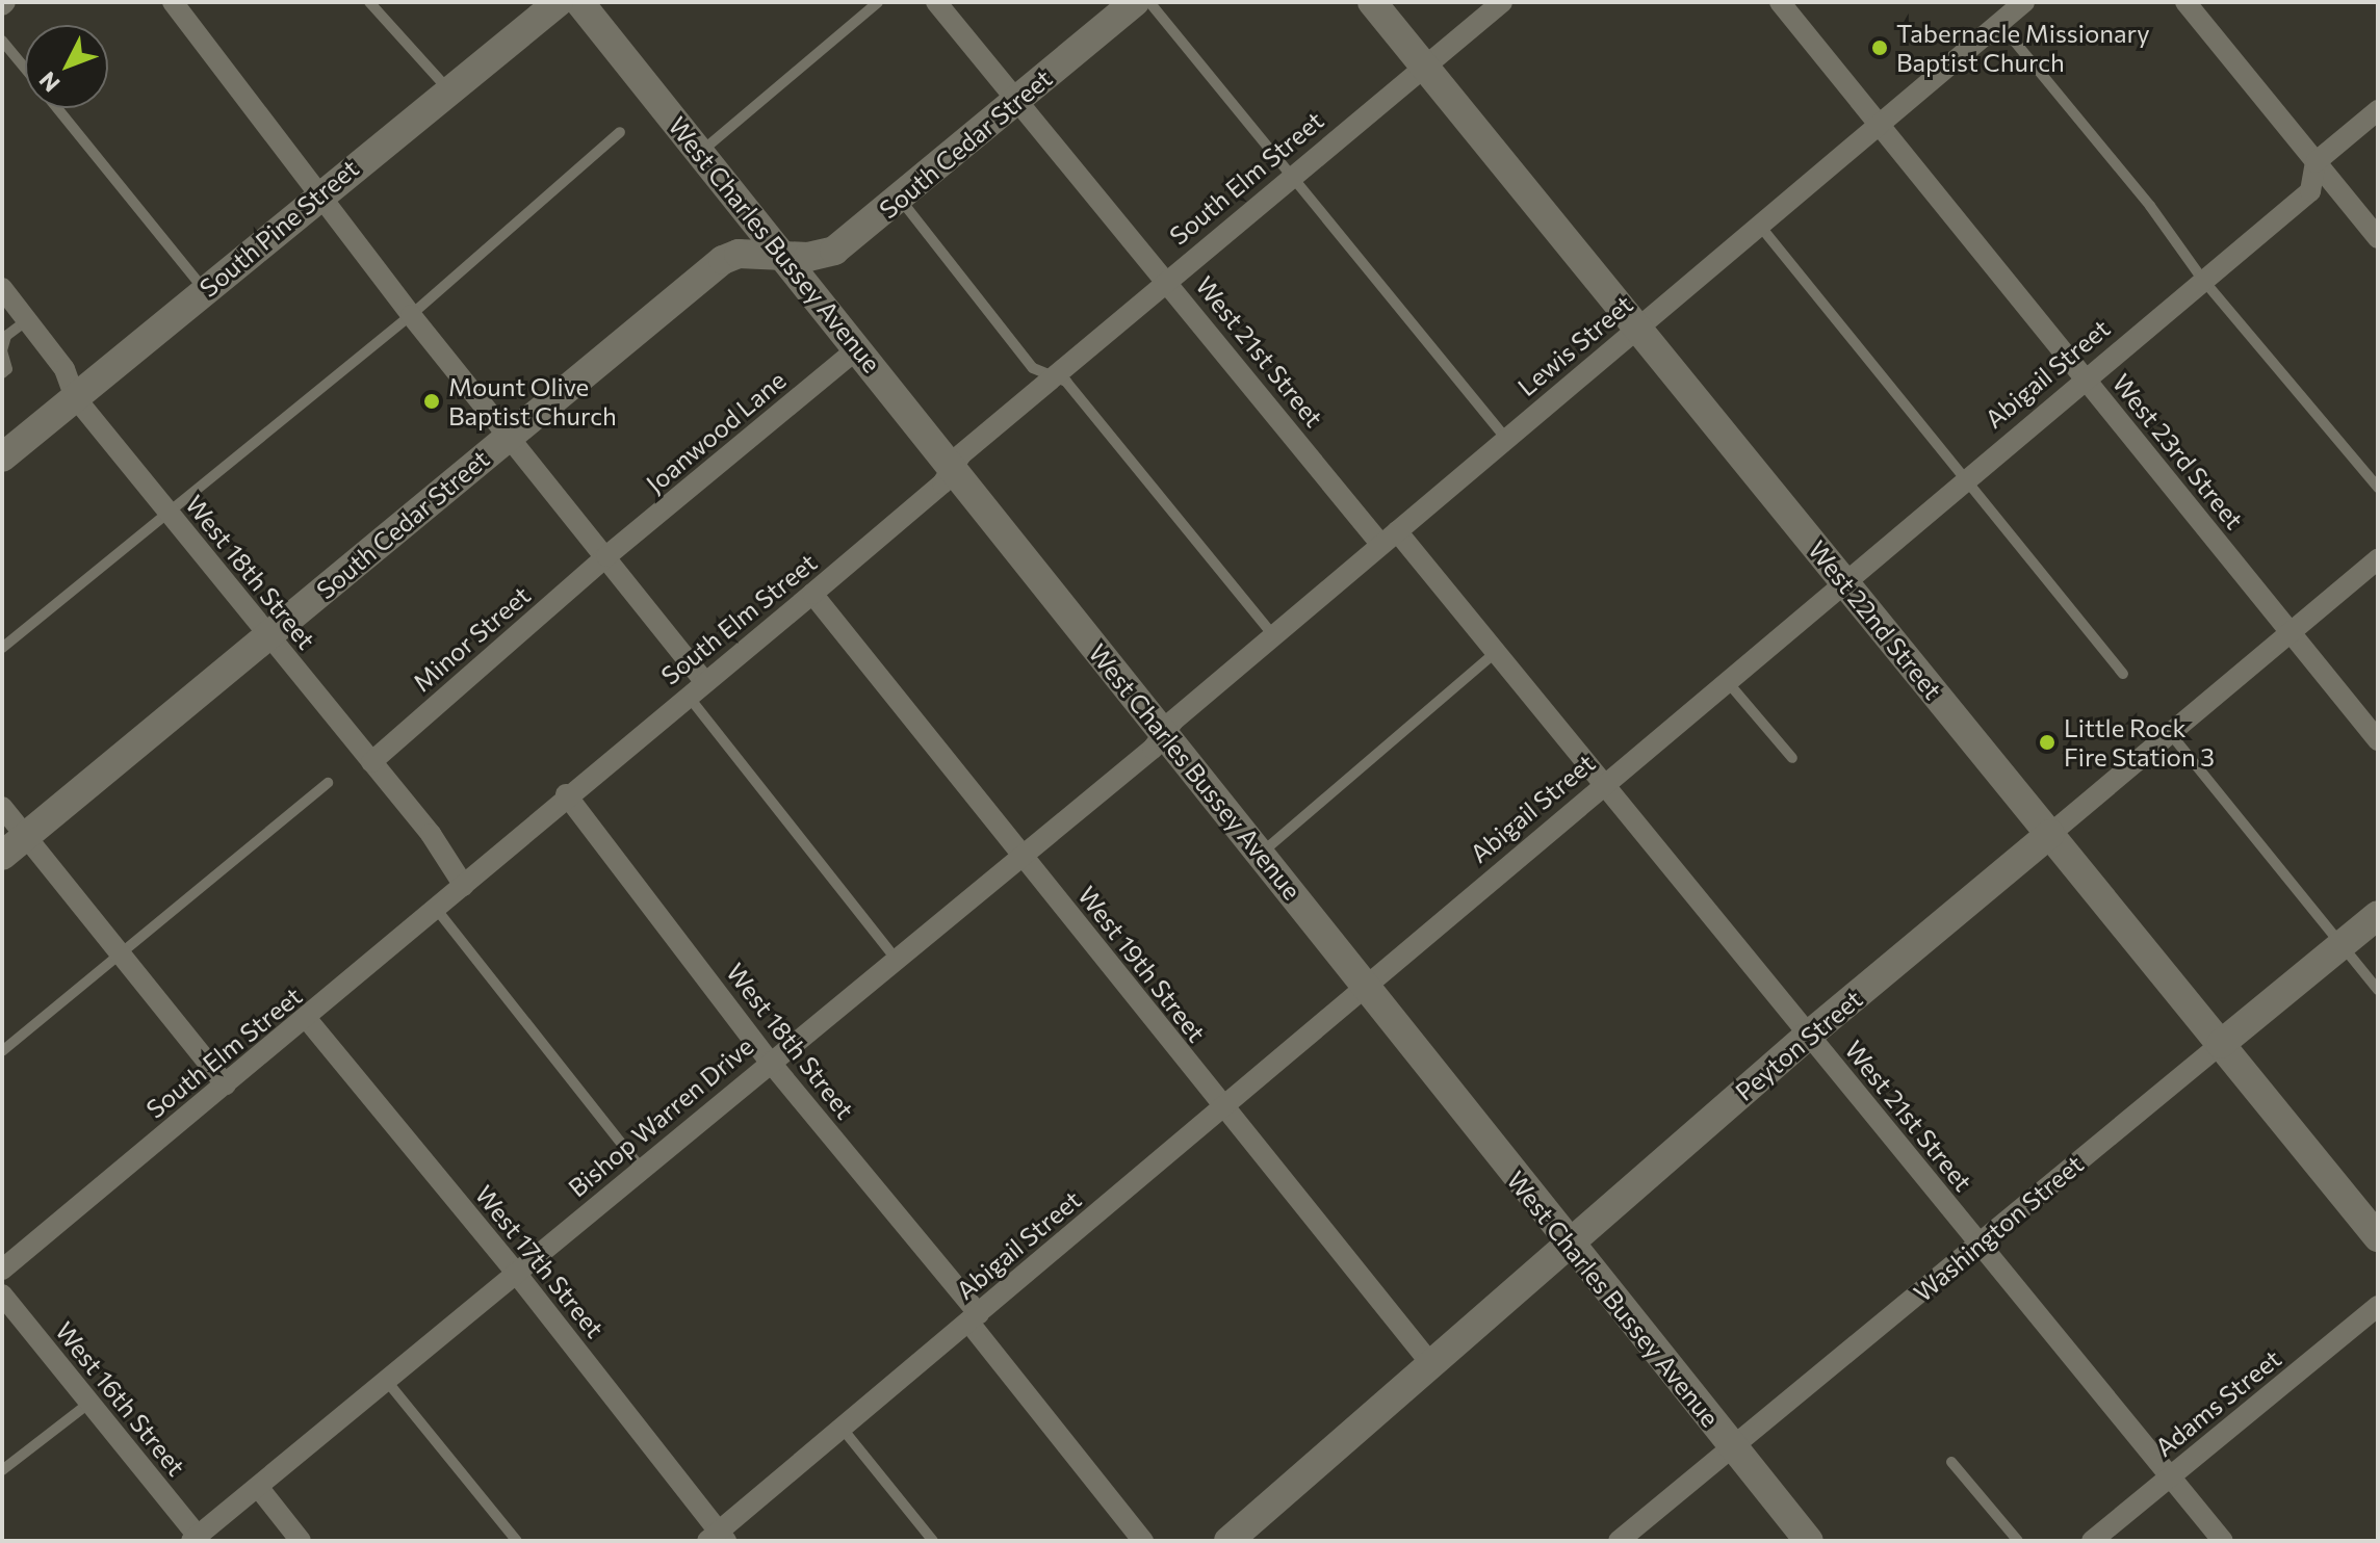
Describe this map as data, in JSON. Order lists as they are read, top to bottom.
{
  "streets": {
    "street": [
      "South Cedar Street",
      "South Elm Street",
      "South Pine Street",
      "West Charles Bussey Avenue",
      "Lewis Street",
      "West 21st Street",
      "Abigail Street",
      "Joanwood Lane",
      "West 23rd Street",
      "West 18th Street",
      "West 22nd Street",
      "Minor Street",
      "West 19th Street",
      "Peyton Street",
      "Bishop Warren Drive",
      "Washington Street",
      "West 17th Street",
      "West 16th Street",
      "Adams Street"
    ]
  },
  "crossings": [
    ["South Cedar Street", "West Charles Bussey Avenue"],
    ["South Cedar Street", "West 21st Street"],
    ["South Cedar Street", "West 18th Street"],
    ["South Elm Street", "West Charles Bussey Avenue"],
    ["South Elm Street", "West 21st Street"],
    ["South Elm Street", "West 18th Street"],
    ["South Elm Street", "West 22nd Street"],
    ["South Elm Street", "West 19th Street"],
    ["South Elm Street", "West 17th Street"],
    ["South Pine Street", "West 18th Street"],
    ["West Charles Bussey Avenue", "Lewis Street"],
    ["West Charles Bussey Avenue", "Abigail Street"],
    ["West Charles Bussey Avenue", "Joanwood Lane"],
    ["West Charles Bussey Avenue", "Peyton Street"],
    ["West Charles Bussey Avenue", "Bishop Warren Drive"],
    ["West Charles Bussey Avenue", "Washington Street"],
    ["Lewis Street", "West 21st Street"],
    ["Lewis Street", "West 23rd Street"],
    ["Lewis Street", "West 22nd Street"],
    ["Lewis Street", "Bishop Warren Drive"],
    ["West 21st Street", "Abigail Street"],
    ["West 21st Street", "Peyton Street"],
    ["West 21st Street", "Washington Street"],
    ["West 21st Street", "Adams Street"],
    ["Abigail Street", "West 23rd Street"],
    ["Abigail Street", "West 18th Street"],
    ["Abigail Street", "West 22nd Street"],
    ["Abigail Street", "West 19th Street"],
    ["Abigail Street", "West 17th Street"],
    ["Joanwood Lane", "Minor Street"],
    ["West 23rd Street", "Peyton Street"],
    ["West 18th Street", "Minor Street"],
    ["West 18th Street", "Bishop Warren Drive"],
    ["West 22nd Street", "Peyton Street"],
    ["West 22nd Street", "Washington Street"],
    ["West 19th Street", "Peyton Street"],
    ["West 19th Street", "Bishop Warren Drive"],
    ["Bishop Warren Drive", "West 17th Street"],
    ["Bishop Warren Drive", "West 16th Street"]
  ],
  "places": ["Tabernacle Missionary Baptist Church", "Mount Olive Baptist Church", "Little Rock Fire Station 3"],
  "north": "bottom left"
}
